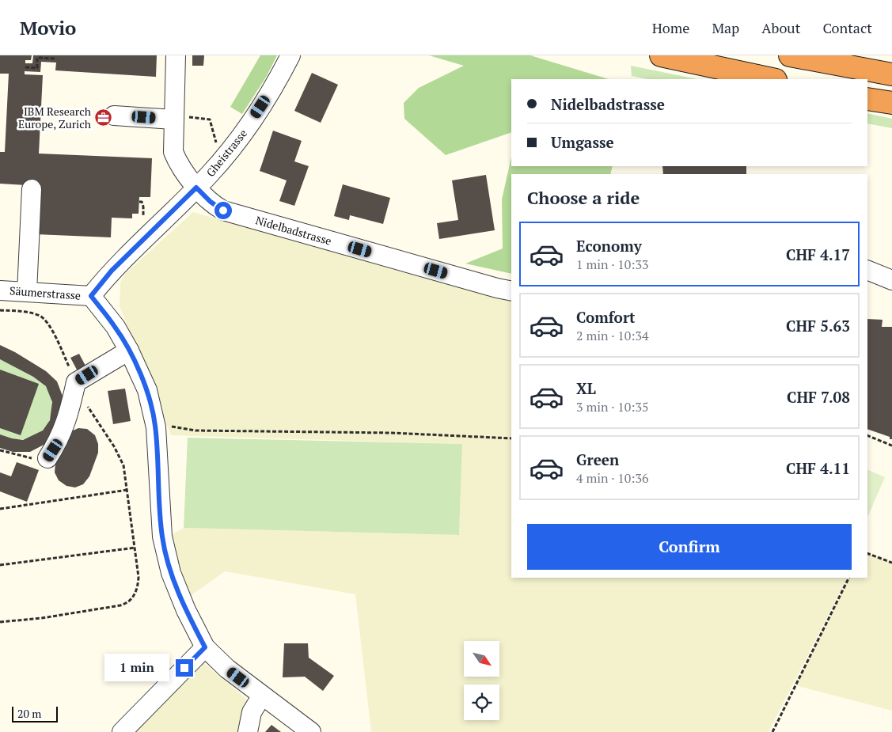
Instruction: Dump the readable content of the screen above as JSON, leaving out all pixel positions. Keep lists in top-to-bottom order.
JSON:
{
  "streets": {
    "street": ["Gheistrasse", "Nidelbadstrasse", "Säumerstrasse"]
  },
  "crossings": [
    ["Gheistrasse", "Nidelbadstrasse"],
    ["Gheistrasse", "Säumerstrasse"]
  ],
  "places": {
    "office": ["IBM Research Europe, Zurich"]
  },
  "scale_bar": "20 m",
  "north": "bottom right",
  "page": {
    "header": "Movio",
    "nav": [
      "Home",
      "Map",
      "About",
      "Contact"
    ],
    "banner": ["Nidelbadstrasse", "Umgasse"],
    "heading": "Choose a ride",
    "list": [
      {
        "name": "Economy",
        "note": "1 min · 10:33",
        "value": "CHF 4.17"
      },
      {
        "name": "Comfort",
        "note": "2 min · 10:34",
        "value": "CHF 5.63"
      },
      {
        "name": "XL",
        "note": "3 min · 10:35",
        "value": "CHF 7.08"
      },
      {
        "name": "Green",
        "note": "4 min · 10:36",
        "value": "CHF 4.11"
      }
    ],
    "buttons": "Confirm",
    "bubble": "1 min",
    "scale": "20 m"
  }
}
